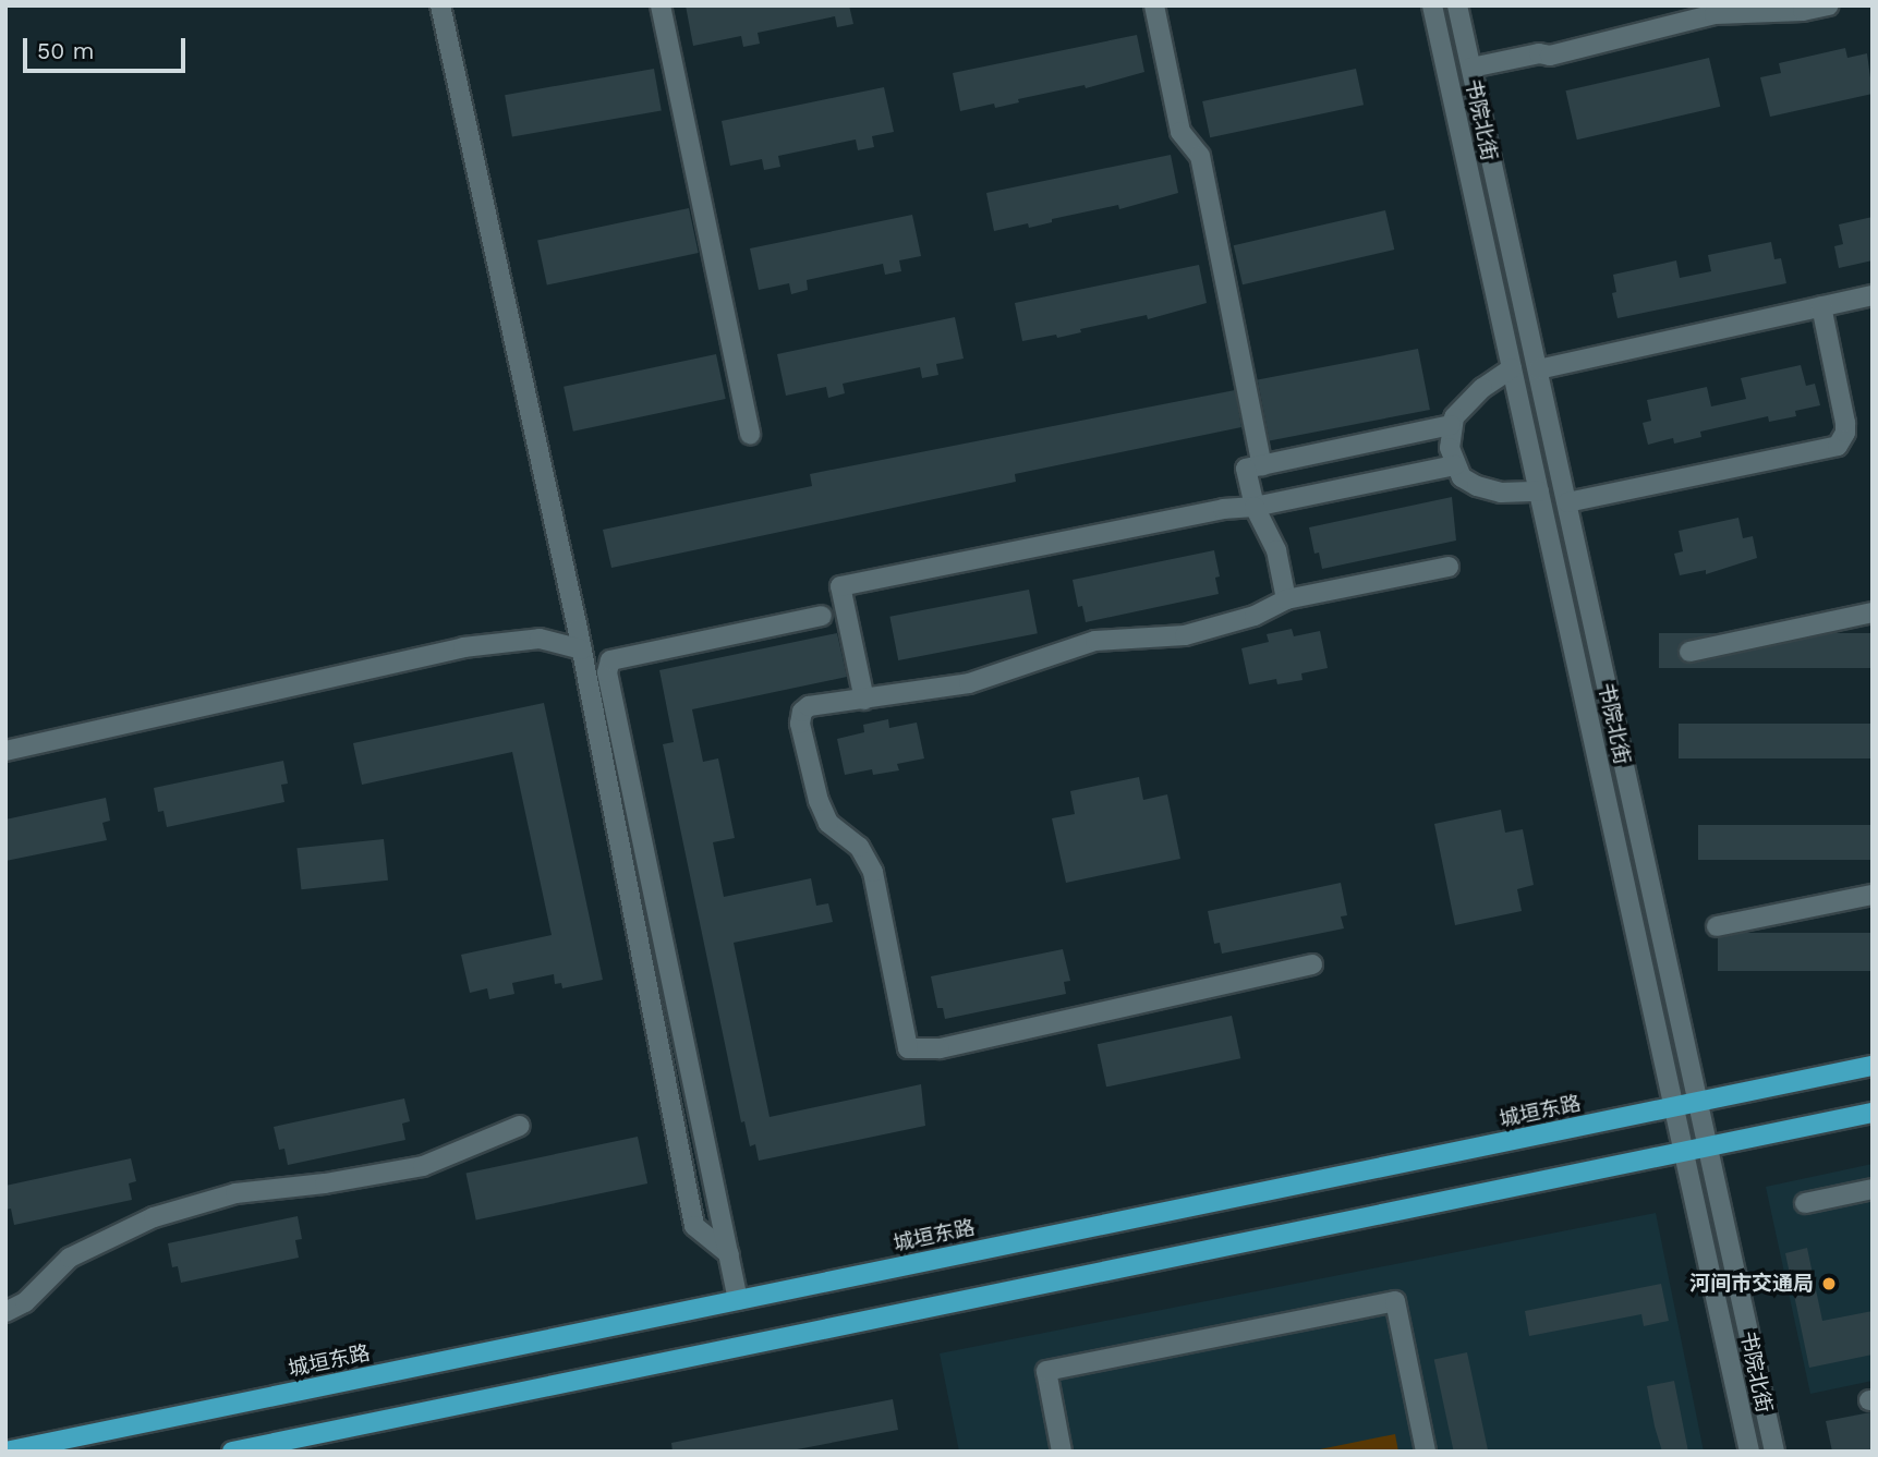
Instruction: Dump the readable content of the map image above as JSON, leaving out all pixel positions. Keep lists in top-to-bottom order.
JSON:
{
  "streets": {
    "main road": ["城垣东路"],
    "street": ["书院北街"]
  },
  "crossings": [
    ["书院北街", "城垣东路"]
  ],
  "places": ["河间市交通局"],
  "scale_bar": "50 m"
}
